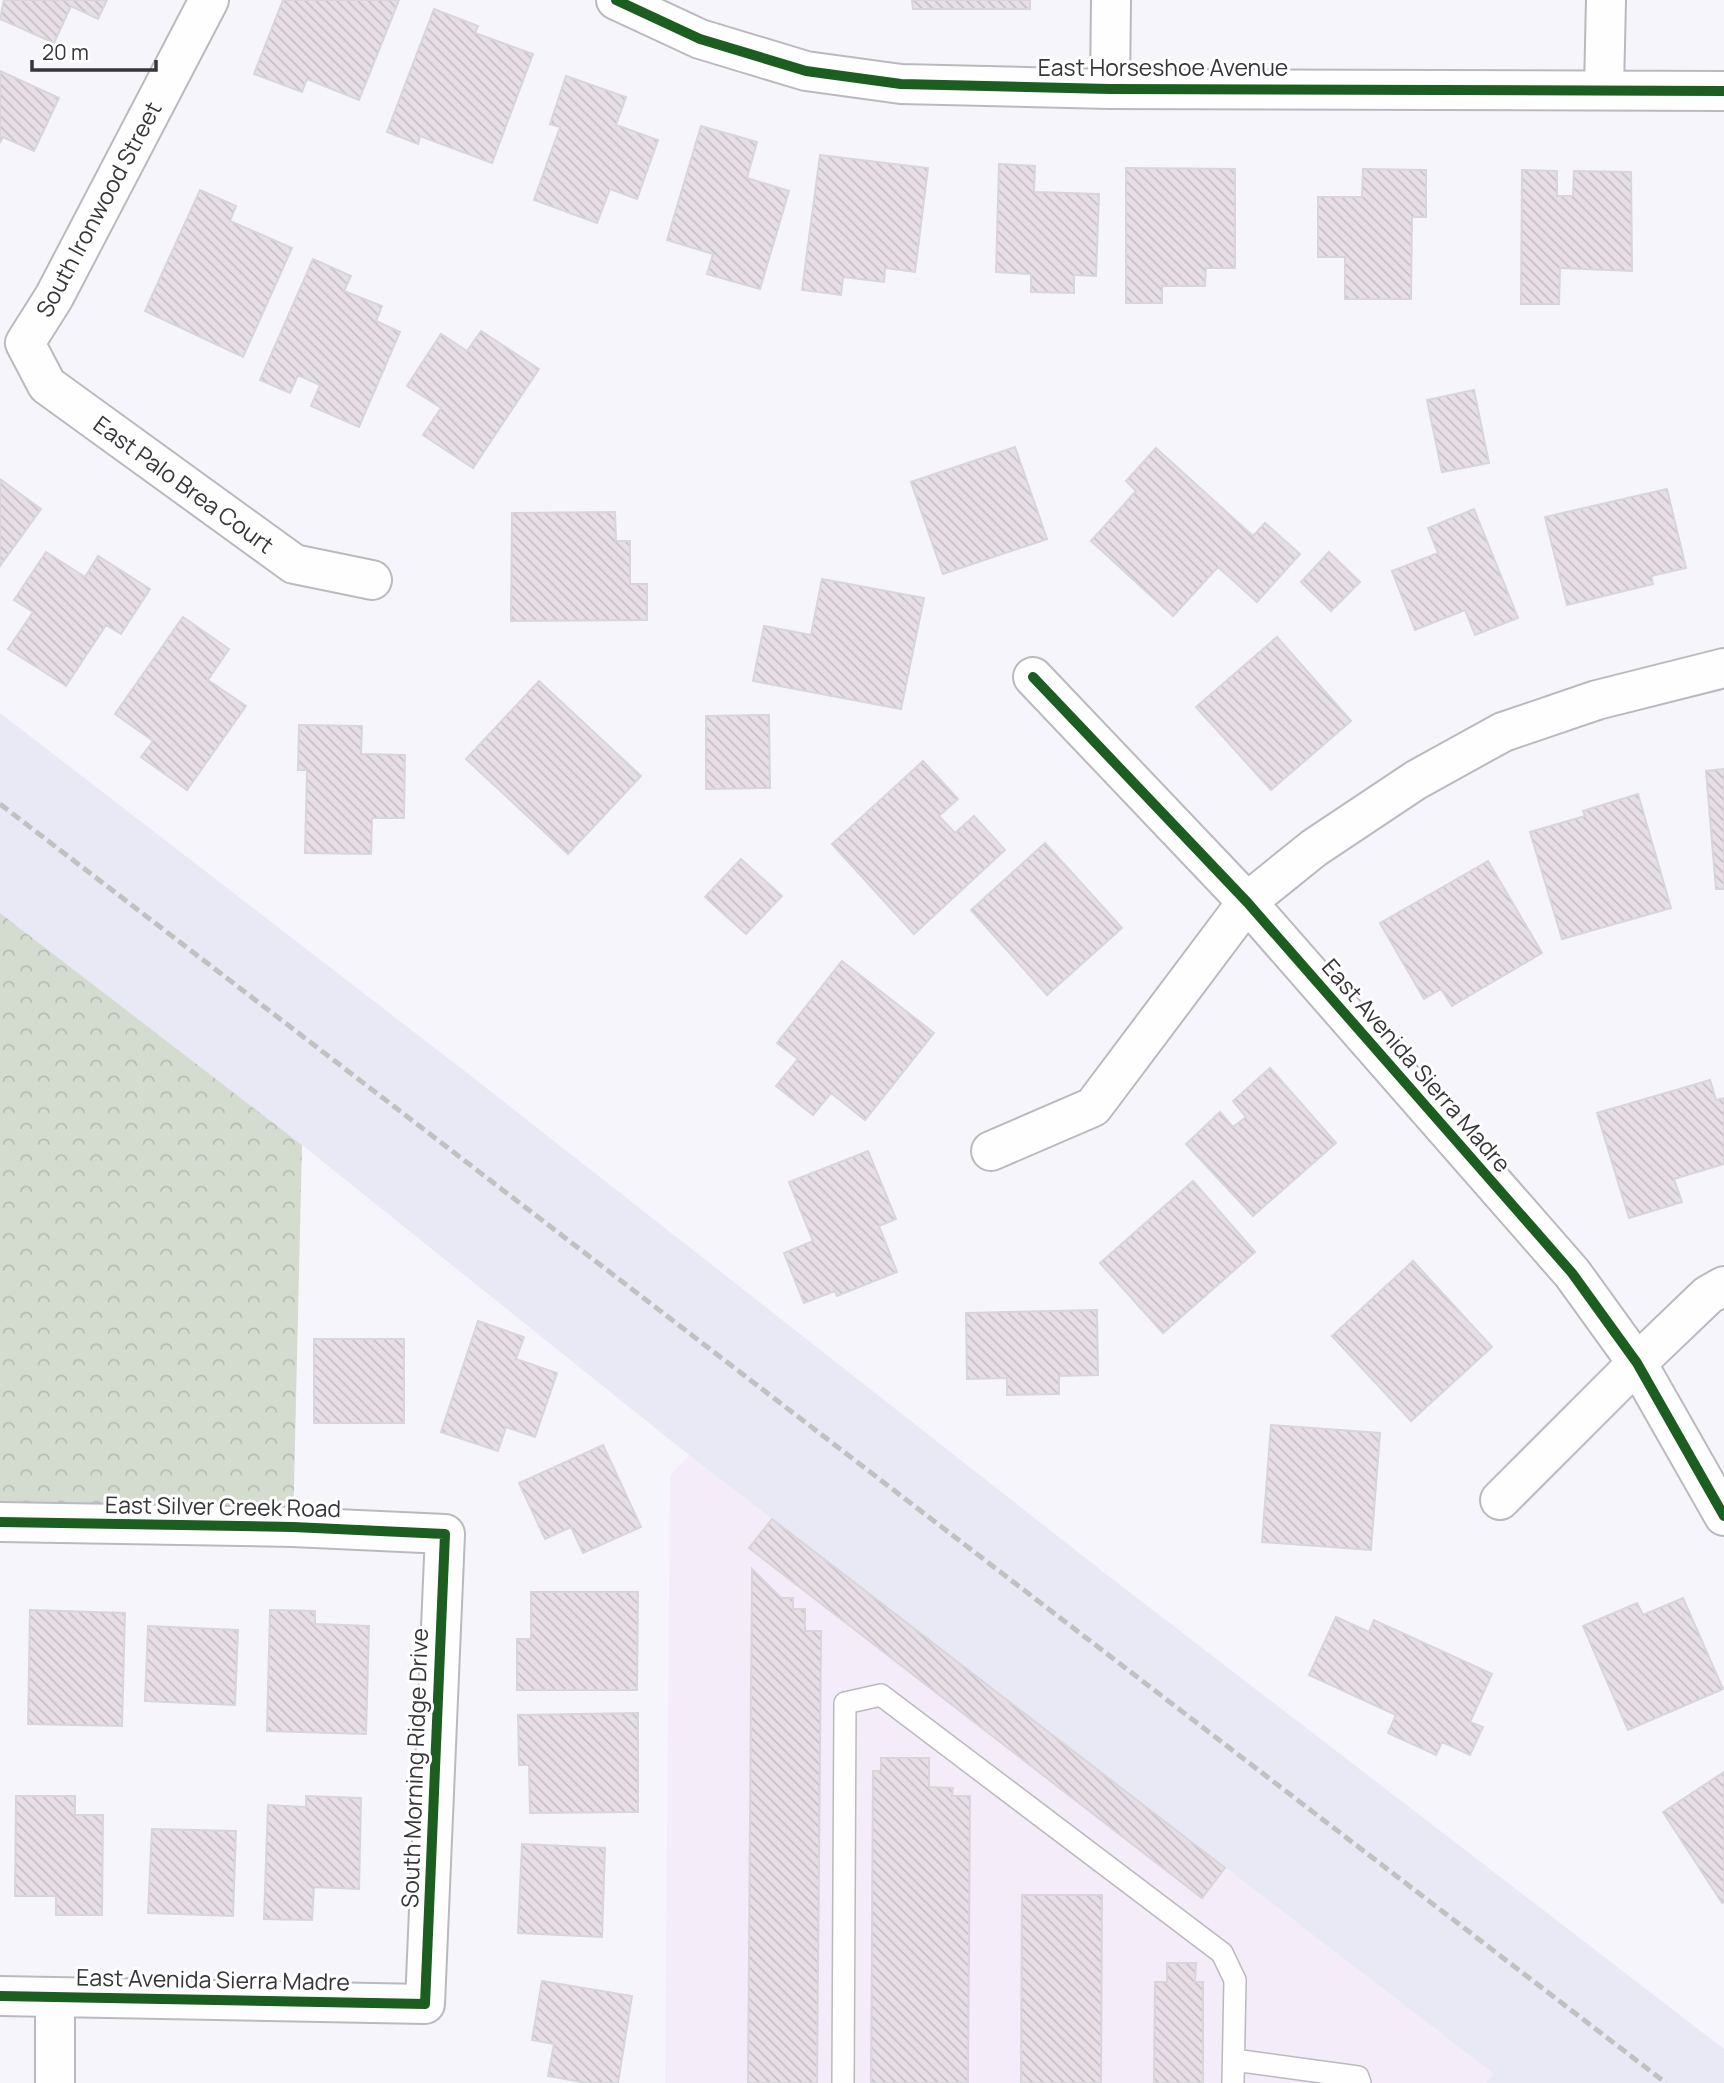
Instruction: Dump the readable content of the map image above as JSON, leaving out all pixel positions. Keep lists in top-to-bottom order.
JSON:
{
  "streets": {
    "street": [
      "East Horseshoe Avenue",
      "South Ironwood Street",
      "East Palo Brea Court",
      "East Avenida Sierra Madre",
      "East Silver Creek Road",
      "South Morning Ridge Drive"
    ]
  },
  "crossings": [
    ["South Ironwood Street", "East Palo Brea Court"],
    ["East Avenida Sierra Madre", "South Morning Ridge Drive"],
    ["East Silver Creek Road", "South Morning Ridge Drive"]
  ],
  "scale_bar": "20 m"
}
